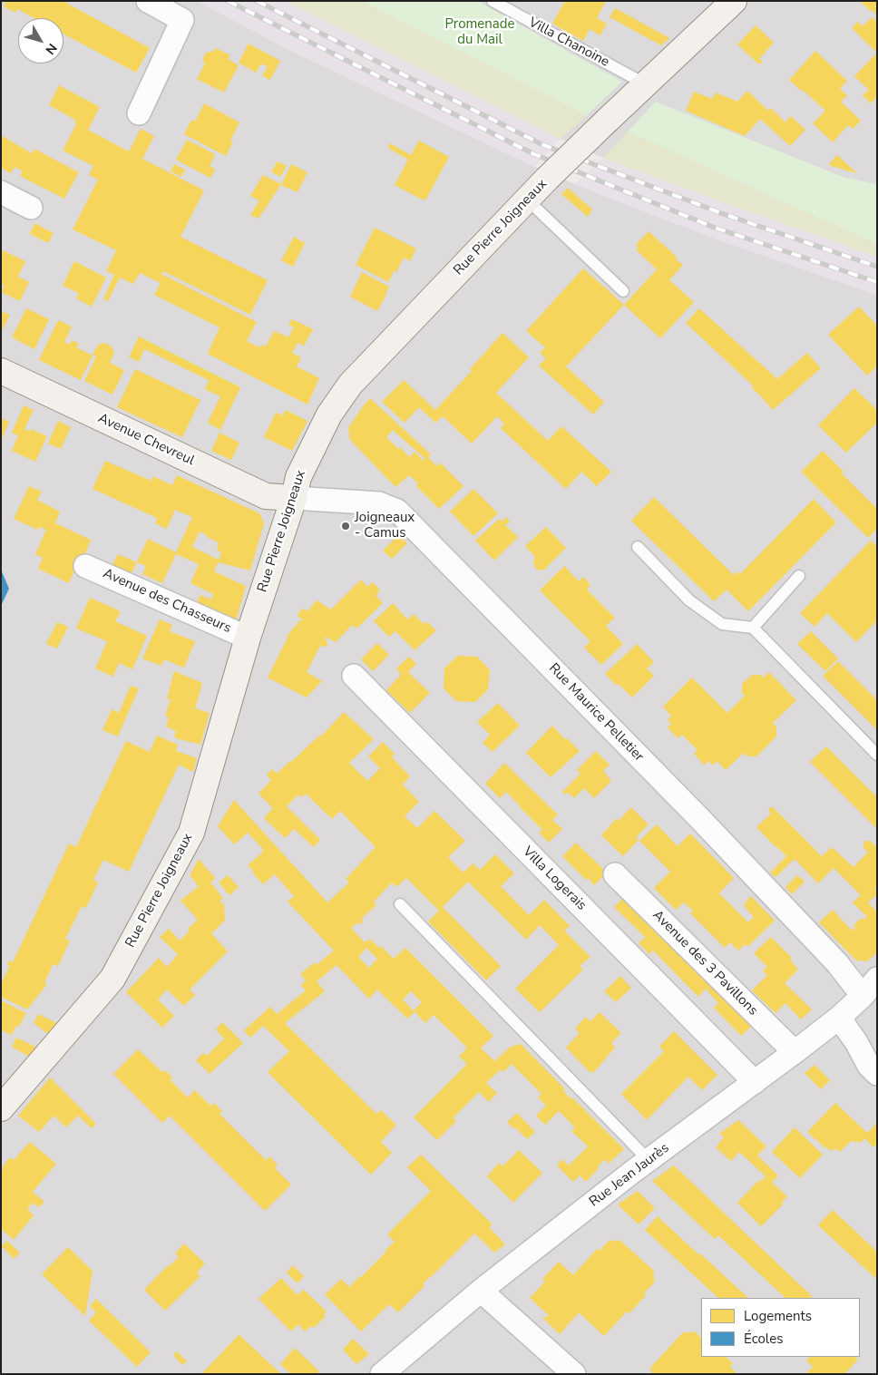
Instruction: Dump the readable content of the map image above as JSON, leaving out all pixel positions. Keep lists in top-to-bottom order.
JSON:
{
  "streets": {
    "street": [
      "Rue Pierre Joigneaux",
      "Avenue Chevreul",
      "Avenue des Chasseurs",
      "Rue Maurice Pelletier",
      "Villa Logerais",
      "Avenue des 3 Pavillons",
      "Rue Jean Jaurès"
    ],
    "lane": ["Villa Chanoine"]
  },
  "crossings": [
    ["Villa Chanoine", "Rue Pierre Joigneaux"],
    ["Rue Pierre Joigneaux", "Avenue Chevreul"],
    ["Rue Pierre Joigneaux", "Avenue des Chasseurs"],
    ["Rue Pierre Joigneaux", "Rue Maurice Pelletier"],
    ["Avenue Chevreul", "Rue Maurice Pelletier"],
    ["Rue Maurice Pelletier", "Rue Jean Jaurès"],
    ["Villa Logerais", "Rue Jean Jaurès"],
    ["Avenue des 3 Pavillons", "Rue Jean Jaurès"]
  ],
  "parks": ["Promenade du Mail"],
  "places": ["Joigneaux - Camus"],
  "legend": ["Logements", "Écoles"],
  "north": "bottom right"
}
